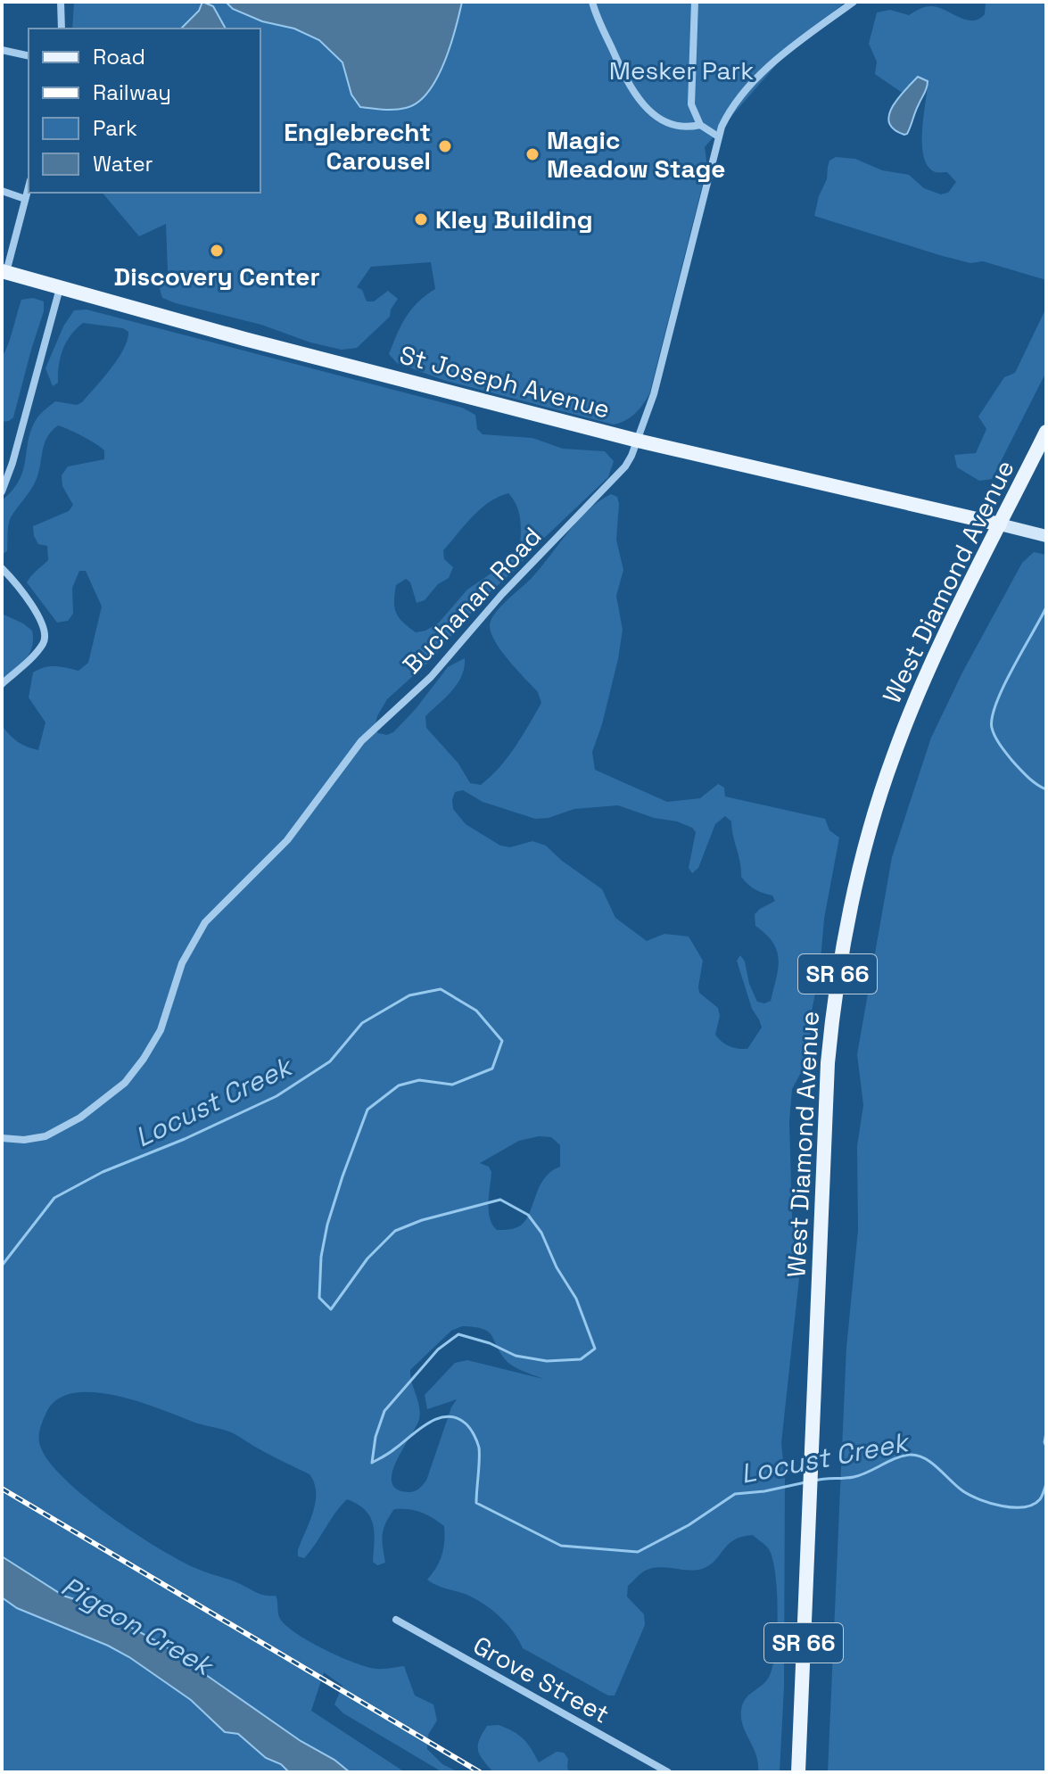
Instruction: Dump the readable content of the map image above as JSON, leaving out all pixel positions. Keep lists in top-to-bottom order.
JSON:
{
  "streets": {
    "main road": ["St Joseph Avenue", "West Diamond Avenue", "SR 66"],
    "street": ["Buchanan Road", "Grove Street"]
  },
  "crossings": [
    ["St Joseph Avenue", "West Diamond Avenue"],
    ["St Joseph Avenue", "Buchanan Road"]
  ],
  "water": ["Locust Creek", "Pigeon Creek"],
  "parks": ["Mesker Park"],
  "places": [
    "Englebrecht Carousel",
    "Magic Meadow Stage",
    "Kley Building",
    "Discovery Center"
  ],
  "legend": [
    "Road",
    "Railway",
    "Park",
    "Water"
  ]
}
